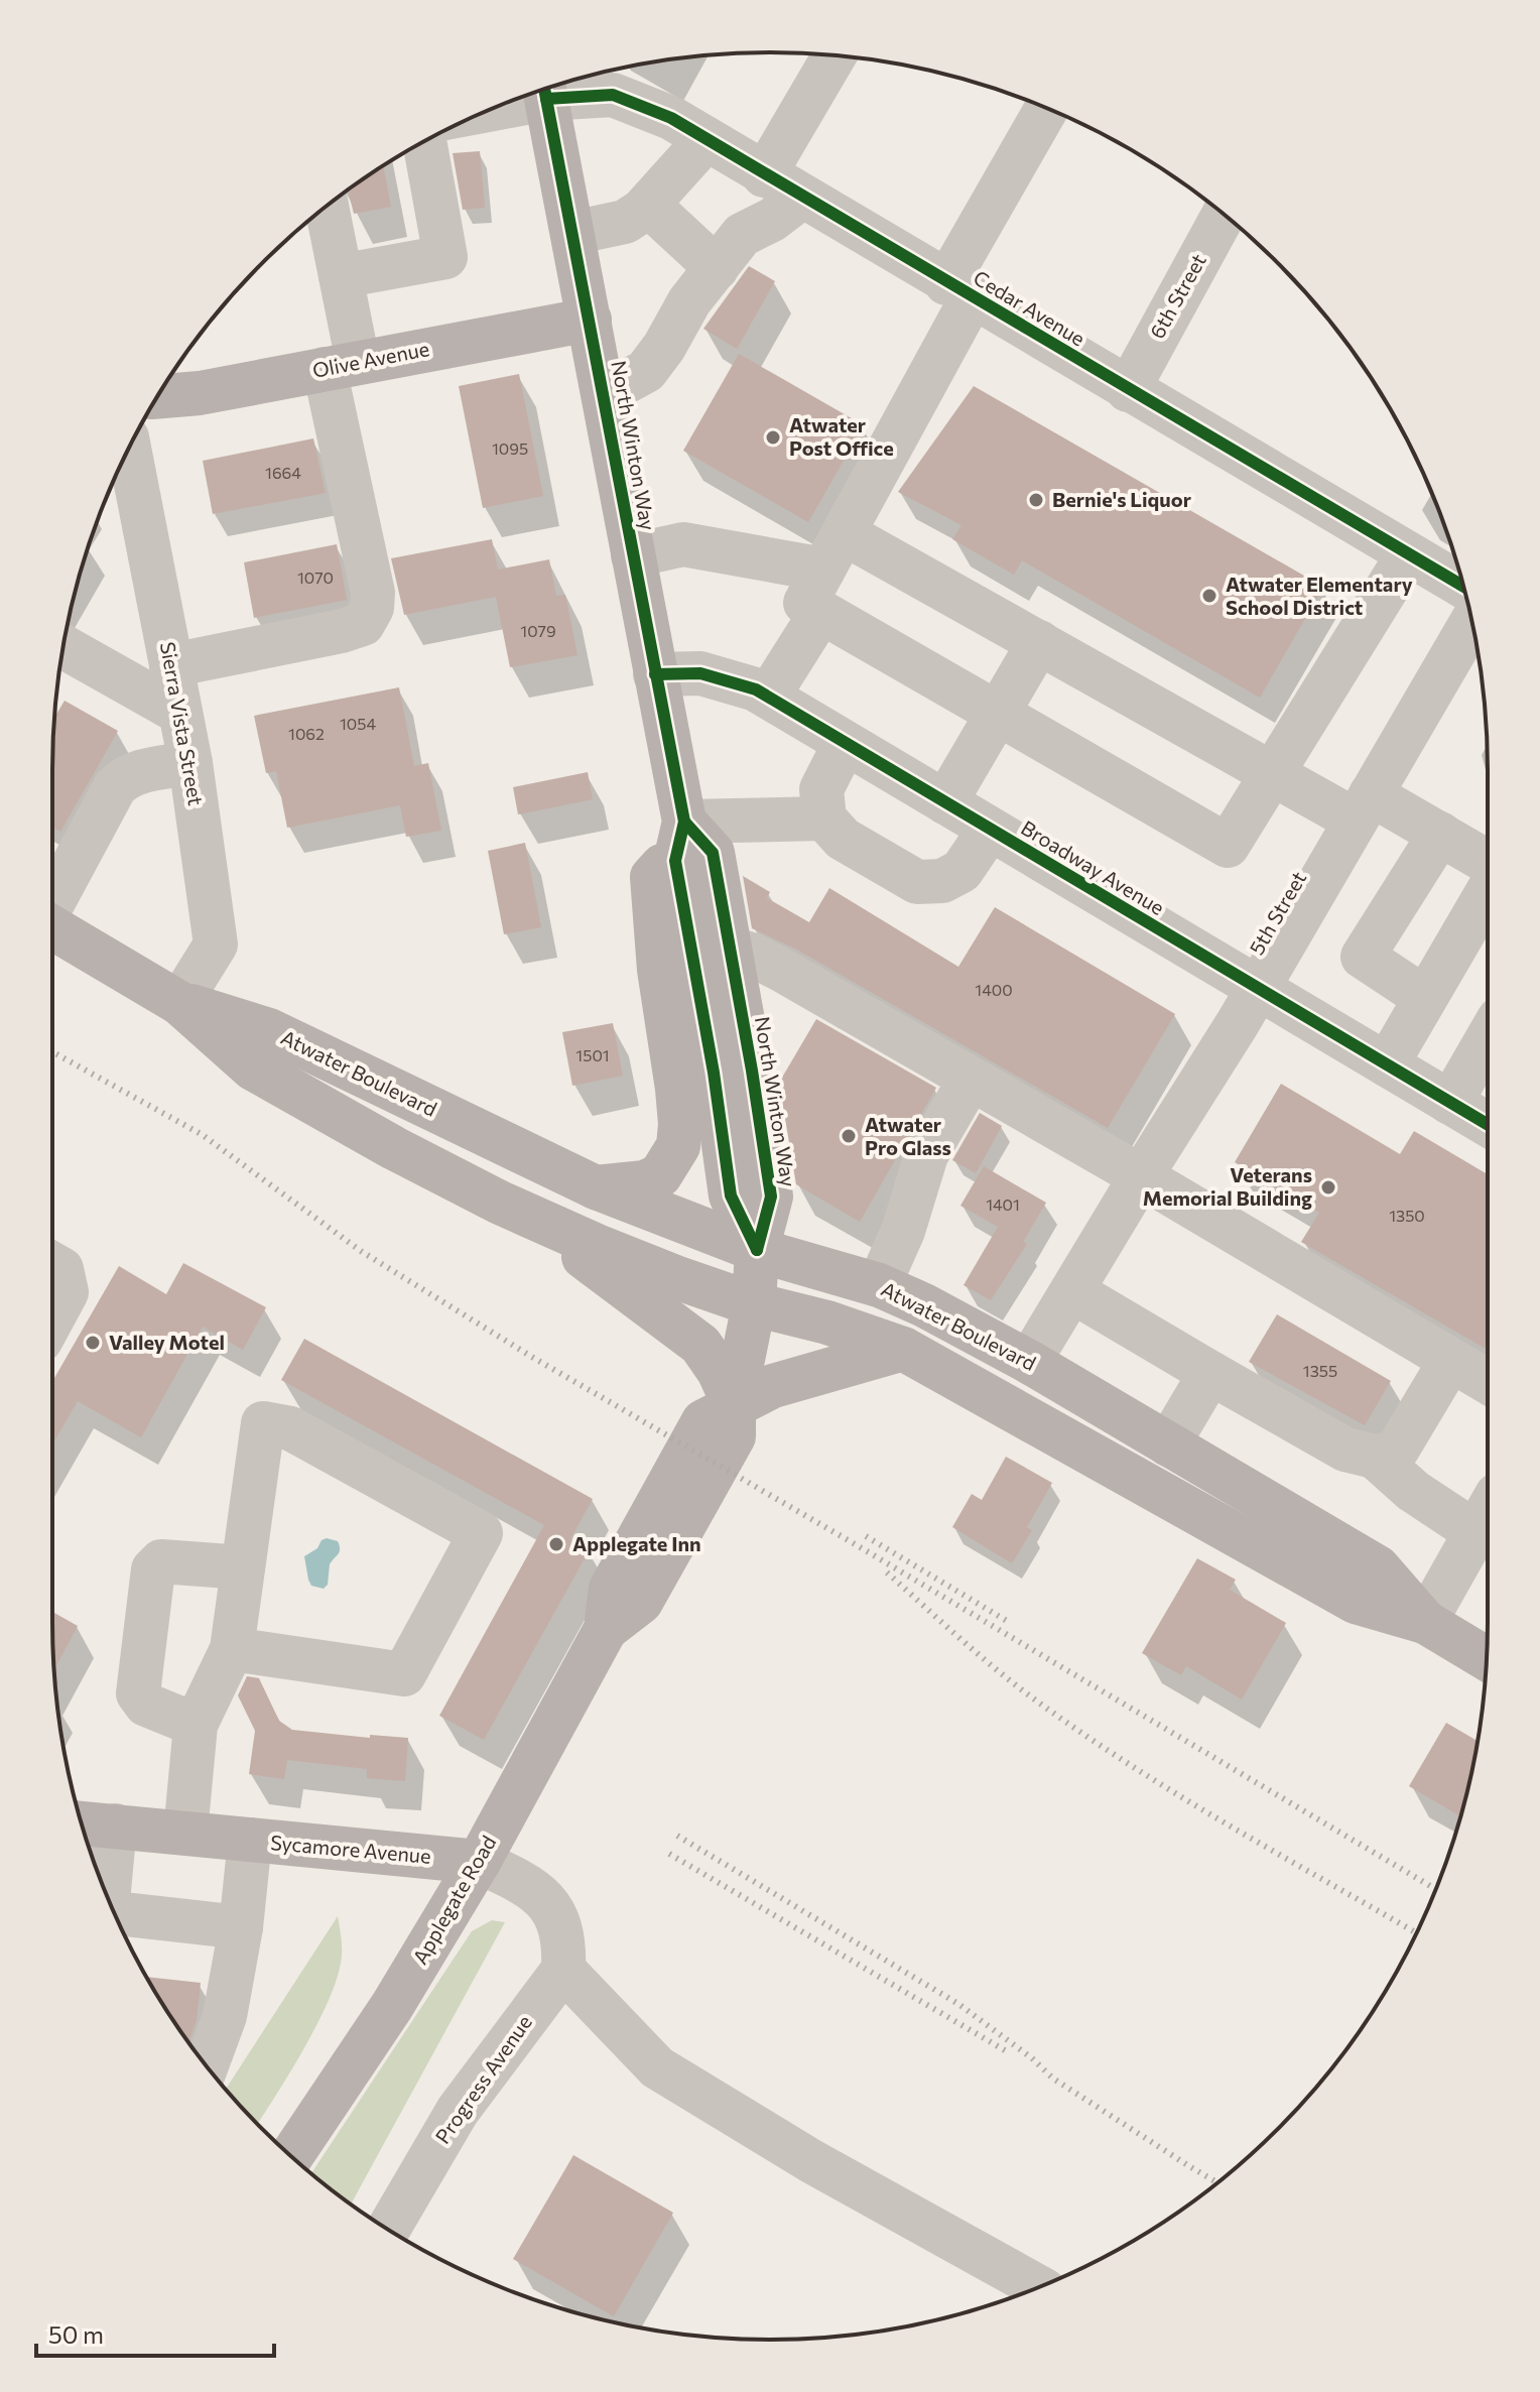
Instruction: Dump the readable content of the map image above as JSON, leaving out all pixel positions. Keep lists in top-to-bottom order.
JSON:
{
  "streets": {
    "main road": [
      "Olive Avenue",
      "North Winton Way",
      "Atwater Boulevard",
      "Sycamore Avenue",
      "Applegate Road"
    ],
    "street": [
      "6th Street",
      "Cedar Avenue",
      "Sierra Vista Street",
      "Broadway Avenue",
      "5th Street",
      "Progress Avenue"
    ]
  },
  "crossings": [
    ["6th Street", "Cedar Avenue"],
    ["Olive Avenue", "North Winton Way"],
    ["North Winton Way", "Broadway Avenue"],
    ["North Winton Way", "Atwater Boulevard"],
    ["North Winton Way", "Applegate Road"],
    ["Sierra Vista Street", "Atwater Boulevard"],
    ["Broadway Avenue", "5th Street"],
    ["5th Street", "Atwater Boulevard"],
    ["Atwater Boulevard", "Applegate Road"],
    ["Sycamore Avenue", "Applegate Road"],
    ["Sycamore Avenue", "Progress Avenue"]
  ],
  "places": [
    "Atwater Post Office",
    "Bernie's Liquor",
    "Atwater Elementary School District",
    "Atwater Pro Glass",
    "Veterans Memorial Building",
    "Valley Motel",
    "Applegate Inn"
  ],
  "house_numbers": [
    "1095",
    "1664",
    "1070",
    "1079",
    "1054",
    "1062",
    "1400",
    "1501",
    "1401",
    "1350",
    "1355"
  ],
  "scale_bar": "50 m"
}
